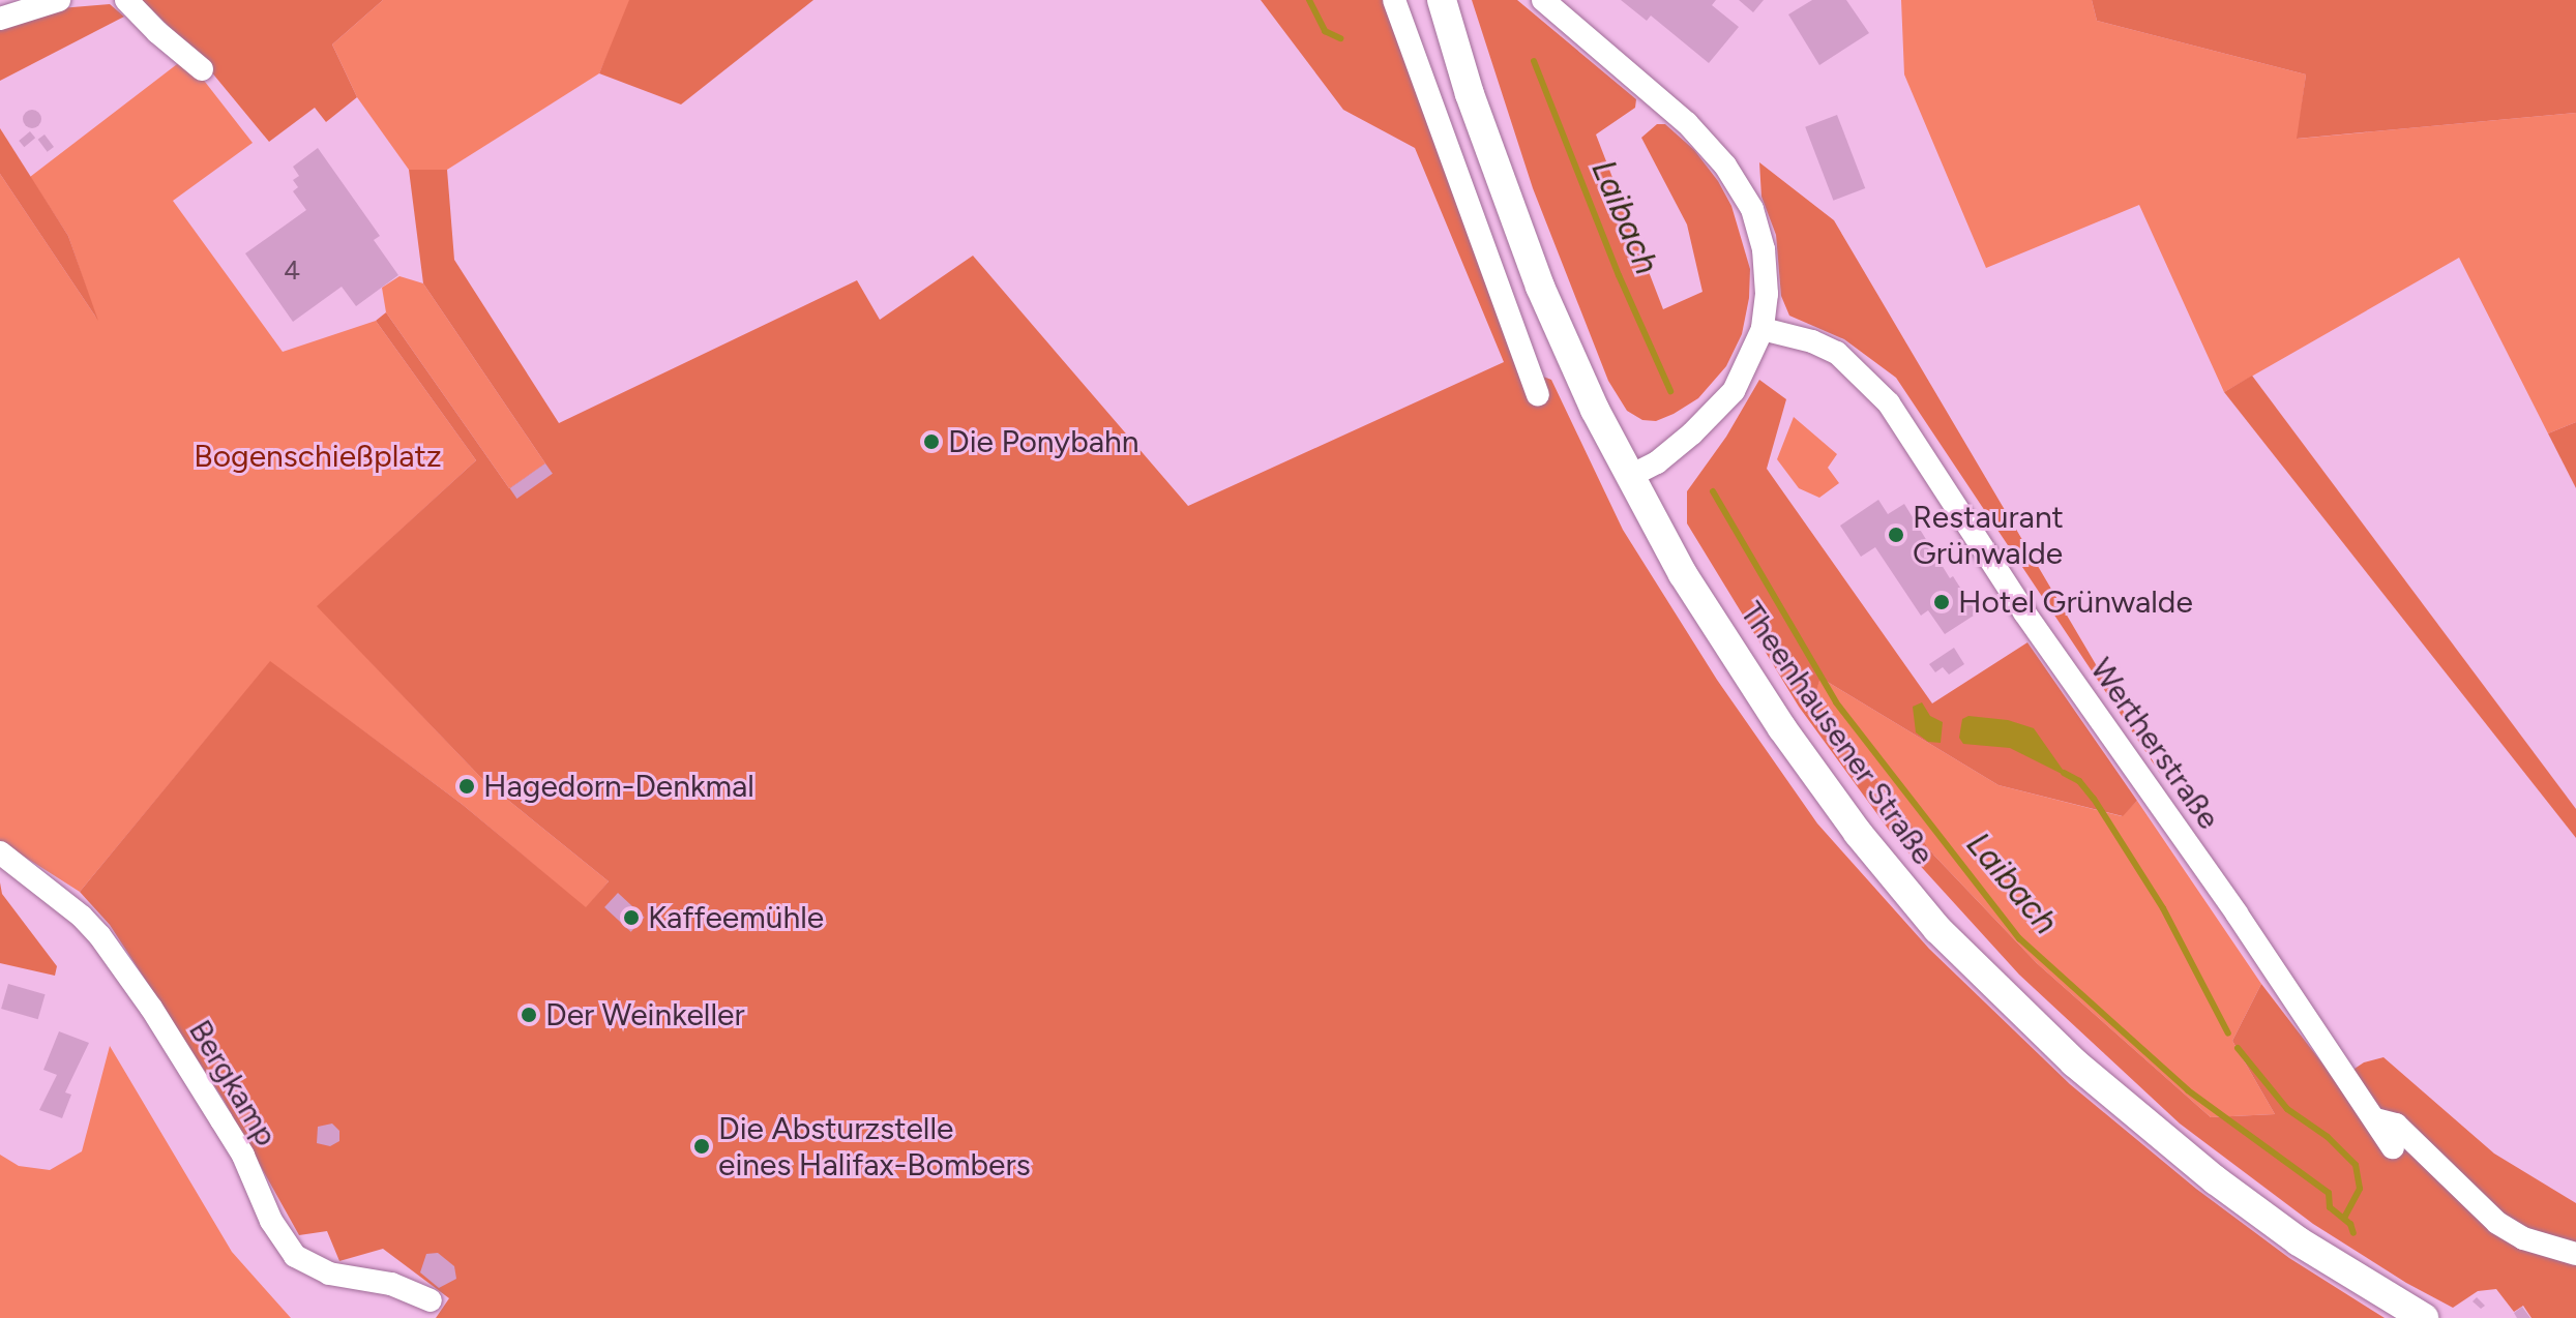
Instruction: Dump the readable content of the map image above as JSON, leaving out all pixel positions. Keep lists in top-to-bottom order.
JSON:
{
  "streets": {
    "main road": ["Theenhausener Straße"],
    "street": ["Wertherstraße", "Bergkamp"]
  },
  "water": ["Laibach"],
  "parks": ["Bogenschießplatz"],
  "places": [
    "Die Ponybahn",
    "Restaurant Grünwalde",
    "Hotel Grünwalde",
    "Hagedorn-Denkmal",
    "Kaffeemühle",
    "Der Weinkeller",
    "Die Absturzstelle eines Halifax-Bombers"
  ],
  "house_numbers": ["4"]
}
